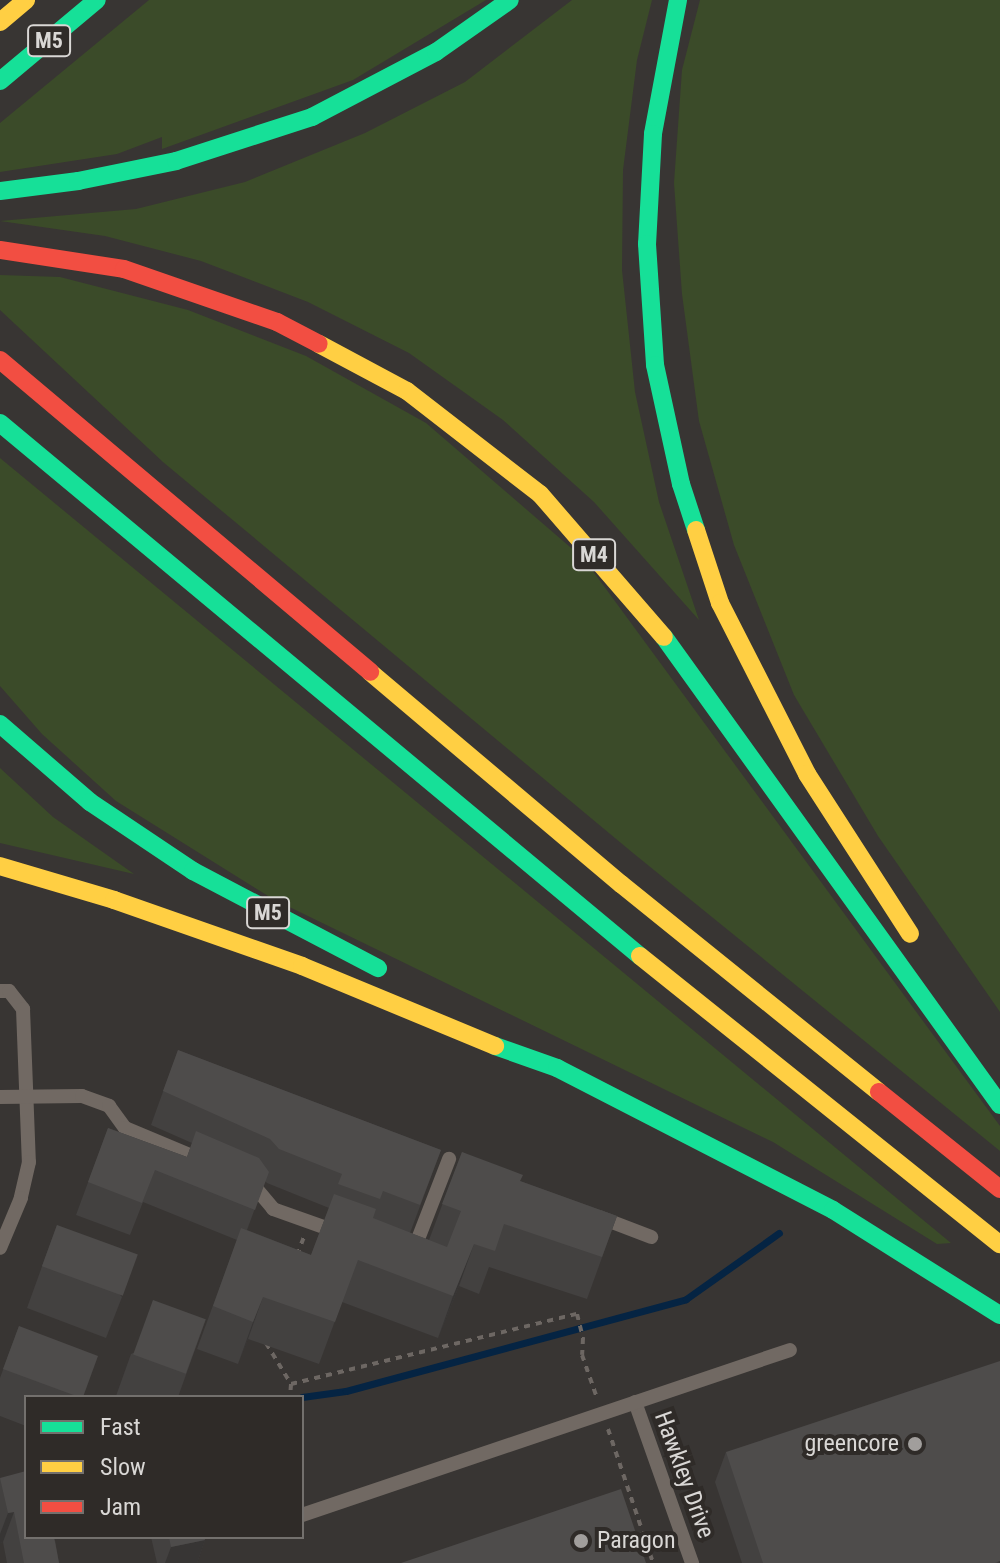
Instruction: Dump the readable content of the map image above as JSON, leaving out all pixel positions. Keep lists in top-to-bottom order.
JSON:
{
  "streets": {
    "highway": ["M5", "M4"],
    "lane": ["Hawkley Drive"]
  },
  "places": ["greencore", "Paragon"],
  "legend": ["Fast", "Slow", "Jam"]
}
